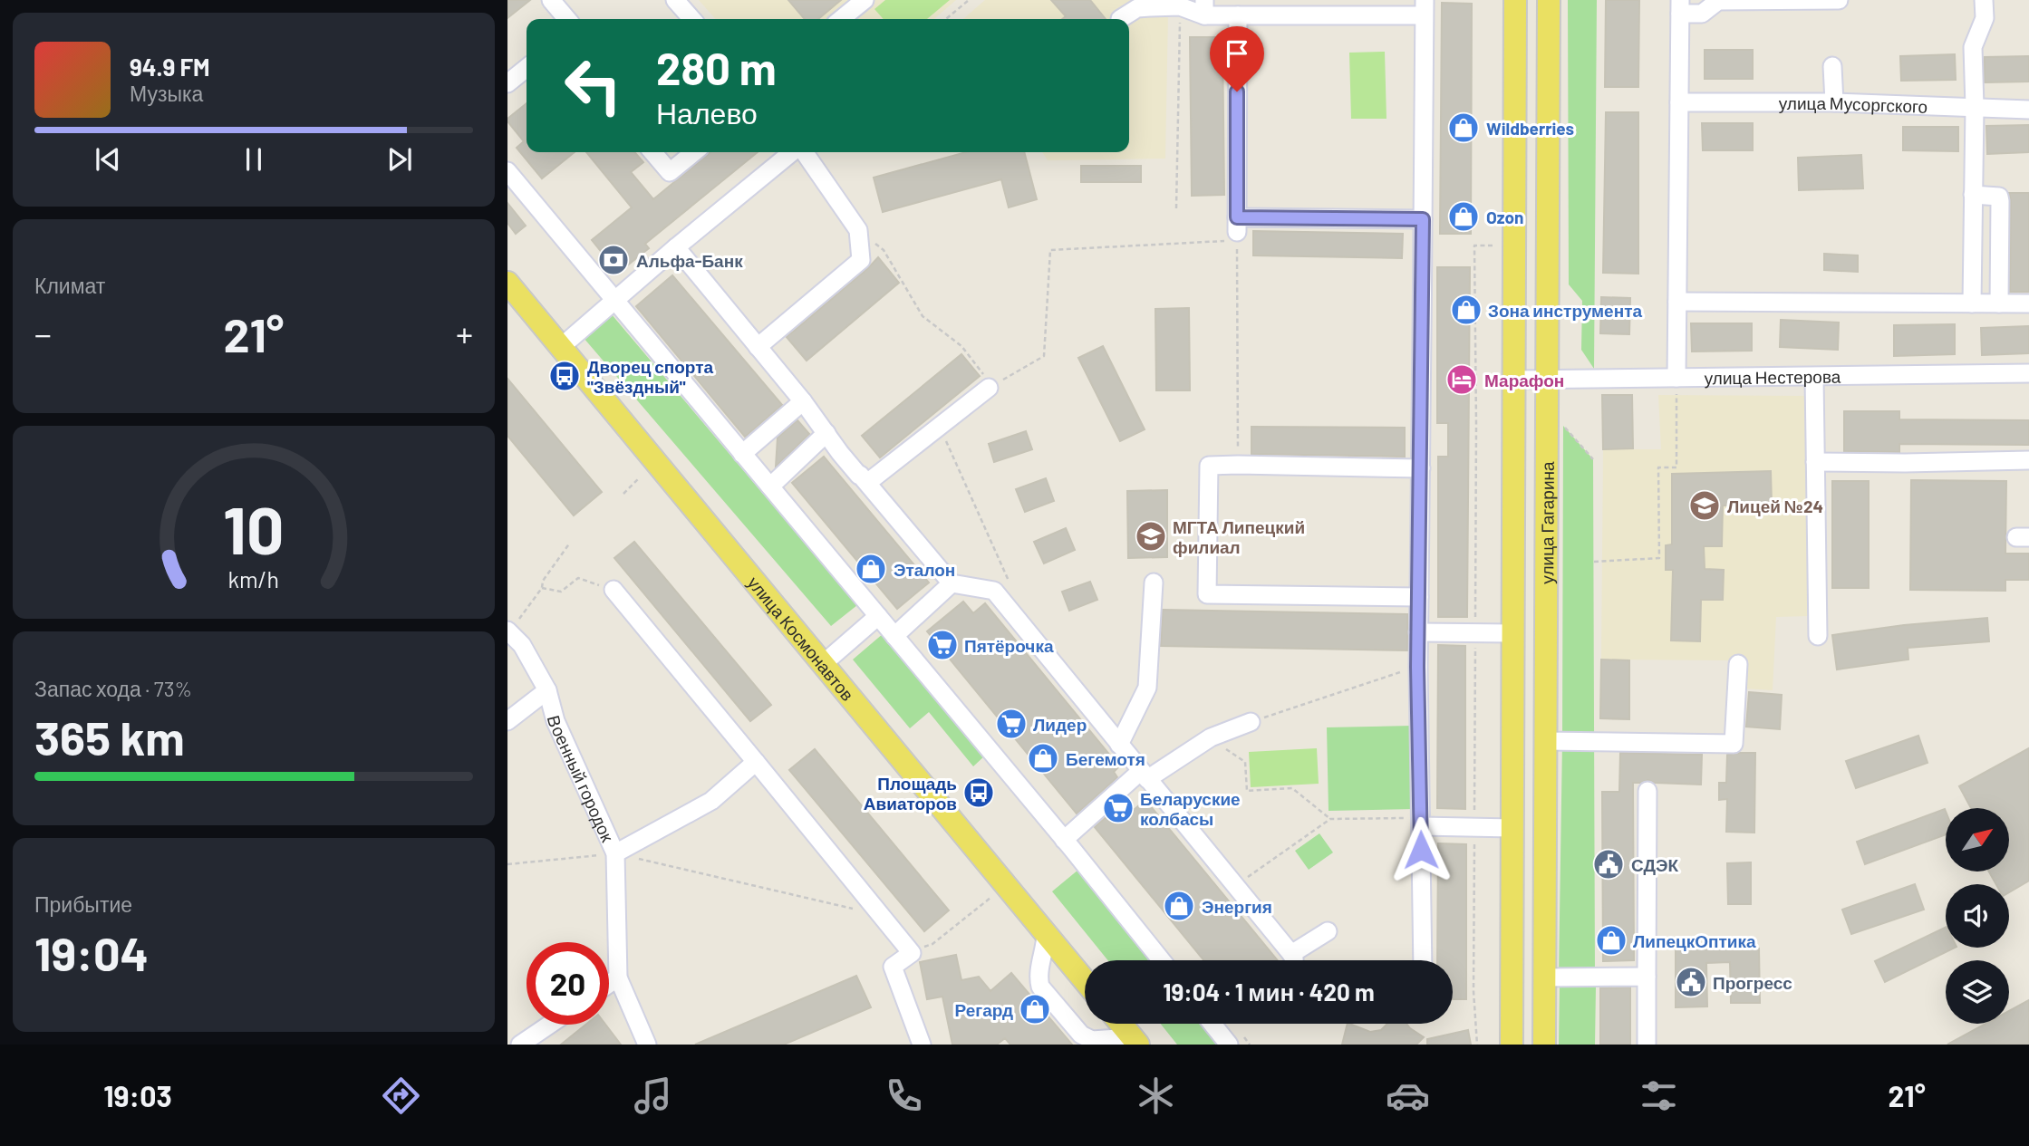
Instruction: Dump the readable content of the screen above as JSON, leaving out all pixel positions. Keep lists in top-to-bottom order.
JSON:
{
  "streets": {
    "main road": ["улица Гагарина", "улица Космонавтов"],
    "street": ["улица Мусоргского", "улица Нестерова", "Военный городок"]
  },
  "crossings": [
    ["улица Нестерова", "улица Гагарина"]
  ],
  "places": {
    "shop": [
      "Wildberries",
      "Ozon",
      "Зона инструмента",
      "Эталон",
      "Бегемотя",
      "Энергия",
      "ЛипецкОптика",
      "Регард"
    ],
    "bank": ["Альфа-Банк"],
    "bus stop": ["Дворец спорта \"Звёздный\"", "Площадь Авиаторов"],
    "hotel": ["Марафон"],
    "school or university": ["Лицей №24", "МГТА Липецкий филиал"],
    "supermarket": ["Пятёрочка", "Лидер", "Беларуские колбасы"],
    "public building": ["СДЭК", "Прогресс"]
  },
  "north": "top right",
  "page": {
    "turn": ["280 m", "Налево"],
    "song": ["94.9 FM", "Музыка"],
    "tile": [
      "Климат",
      ["Запас хода · 73%", "365 km"],
      ["Прибытие", "19:04"]
    ],
    "heat": ["−", "21°", "+"],
    "limit": "20",
    "trip": "19:04 · 1 мин · 420 m",
    "tabs": ["19:03", "21°"],
    "gauge": ["10", "km/h"]
  }
}
